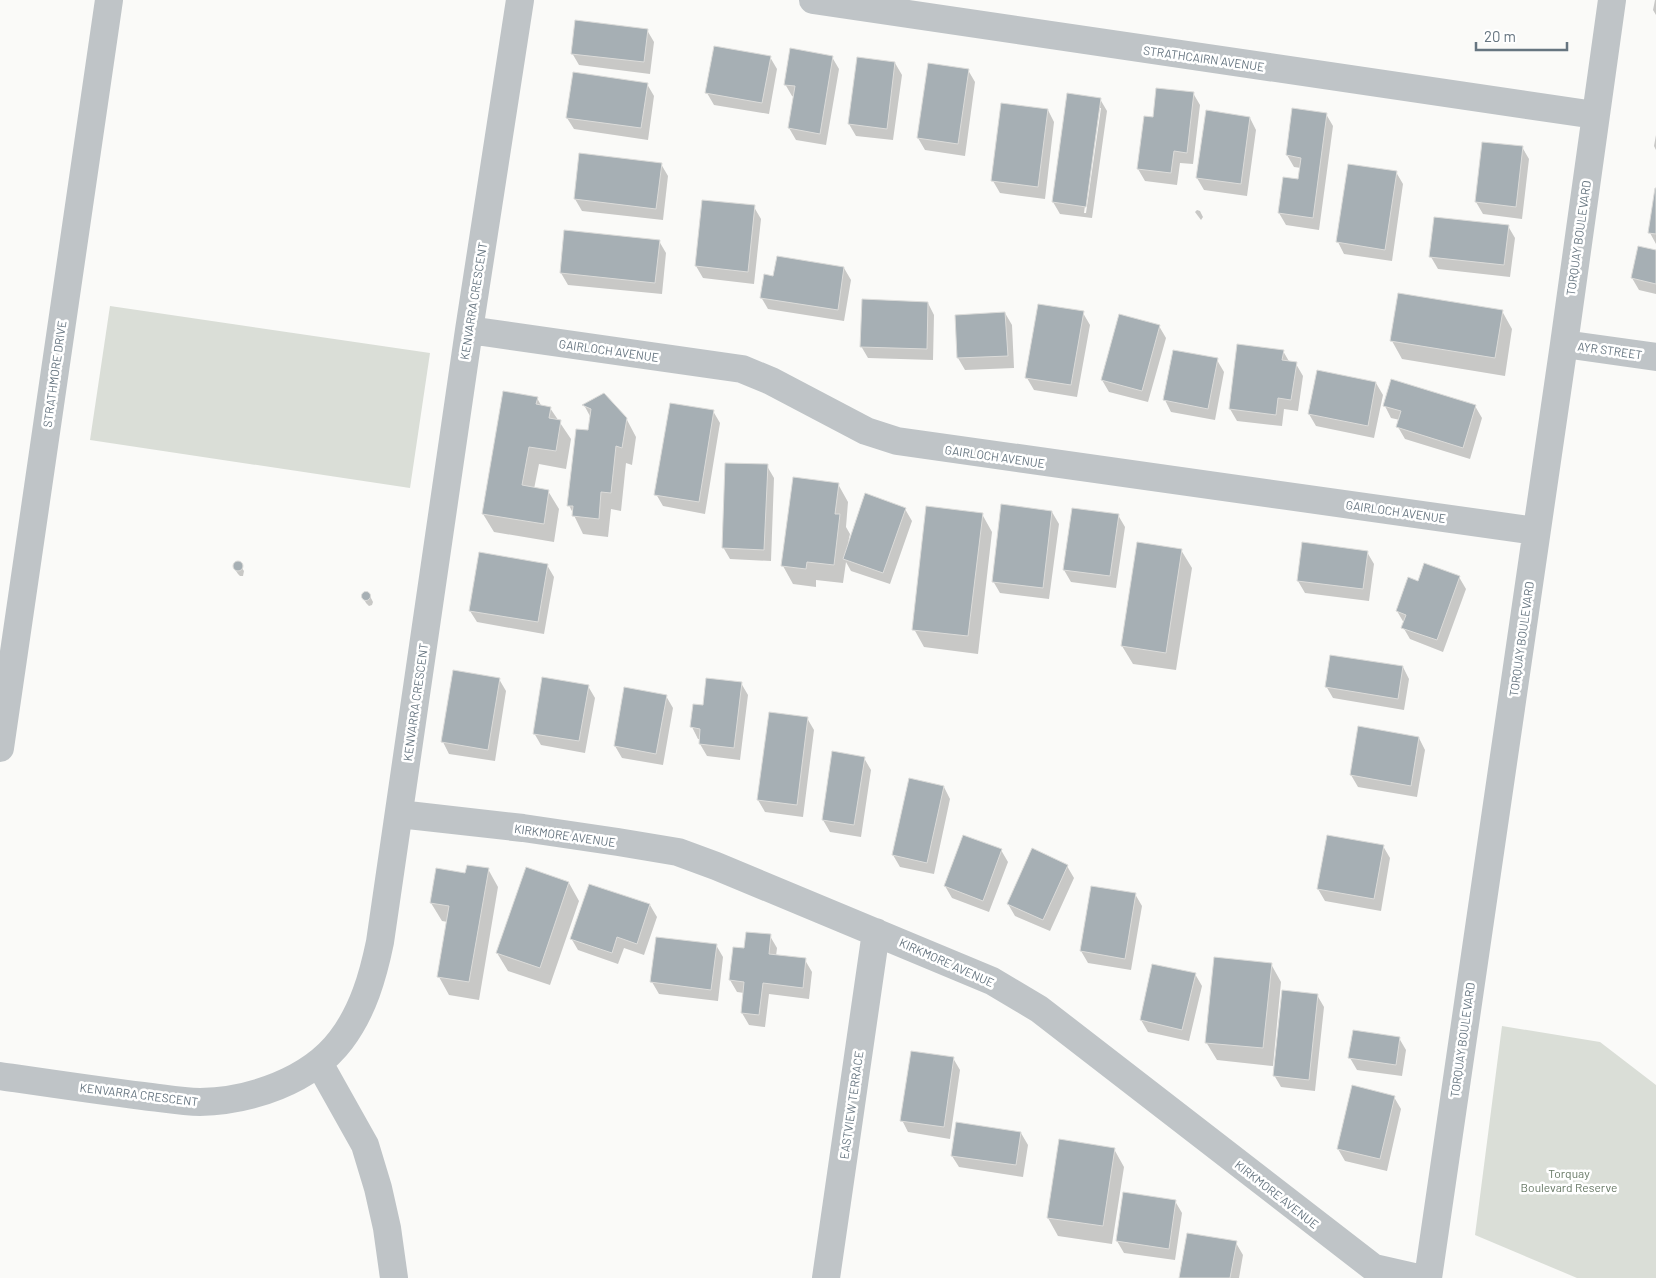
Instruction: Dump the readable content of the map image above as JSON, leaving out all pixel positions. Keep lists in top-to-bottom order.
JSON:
{
  "streets": {
    "street": [
      "STRATHCAIRN AVENUE",
      "TORQUAY BOULEVARD",
      "KENVARRA CRESCENT",
      "GAIRLOCH AVENUE",
      "AYR STREET",
      "STRATHMORE DRIVE",
      "KIRKMORE AVENUE",
      "EASTVIEW TERRACE"
    ]
  },
  "crossings": [
    ["STRATHCAIRN AVENUE", "TORQUAY BOULEVARD"],
    ["TORQUAY BOULEVARD", "GAIRLOCH AVENUE"],
    ["TORQUAY BOULEVARD", "AYR STREET"],
    ["KENVARRA CRESCENT", "GAIRLOCH AVENUE"],
    ["KENVARRA CRESCENT", "KIRKMORE AVENUE"],
    ["KIRKMORE AVENUE", "EASTVIEW TERRACE"]
  ],
  "parks": ["Torquay Boulevard Reserve"],
  "scale_bar": "20 m"
}
